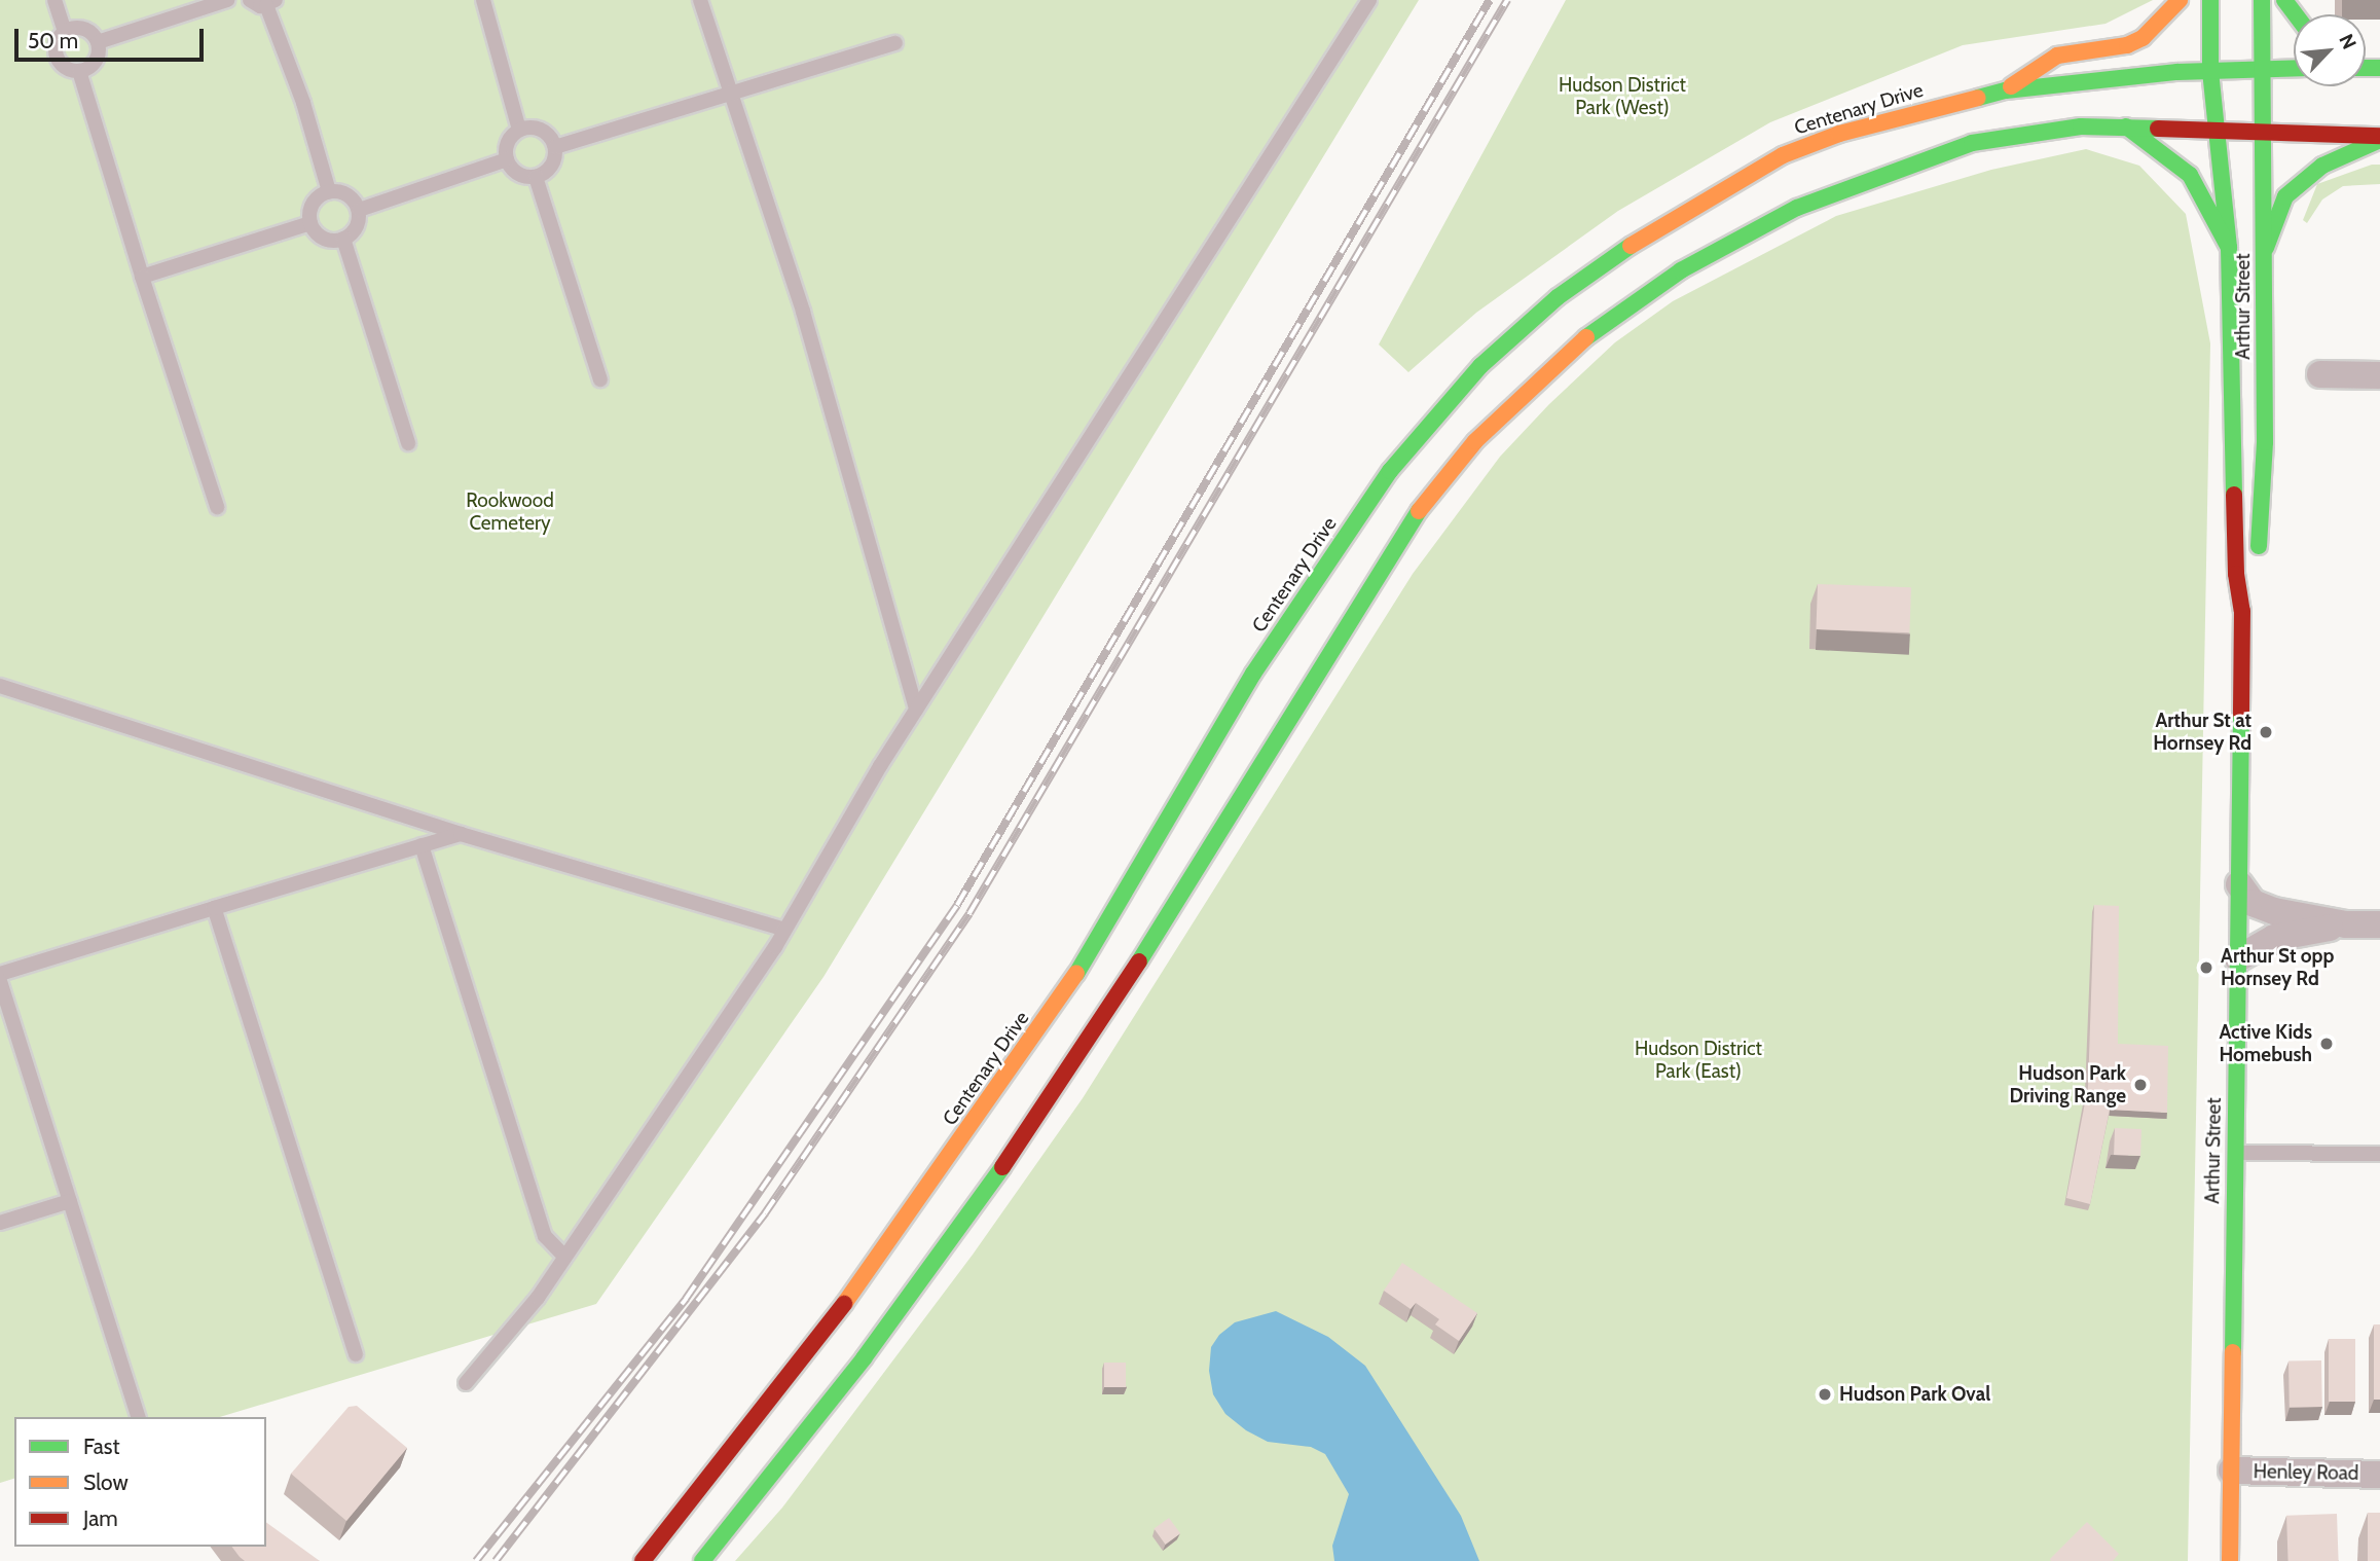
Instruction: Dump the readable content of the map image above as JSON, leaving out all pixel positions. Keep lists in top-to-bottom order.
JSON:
{
  "streets": {
    "main road": ["Centenary Drive", "Arthur Street"],
    "street": ["Henley Road"]
  },
  "crossings": [
    ["Centenary Drive", "Arthur Street"],
    ["Arthur Street", "Henley Road"]
  ],
  "parks": ["Hudson District Park (West)", "Rookwood Cemetery", "Hudson District Park (East)"],
  "places": [
    "Arthur St at Hornsey Rd",
    "Arthur St opp Hornsey Rd",
    "Active Kids Homebush",
    "Hudson Park Driving Range",
    "Hudson Park Oval"
  ],
  "legend": ["Fast", "Slow", "Jam"],
  "scale_bar": "50 m",
  "north": "top right"
}
